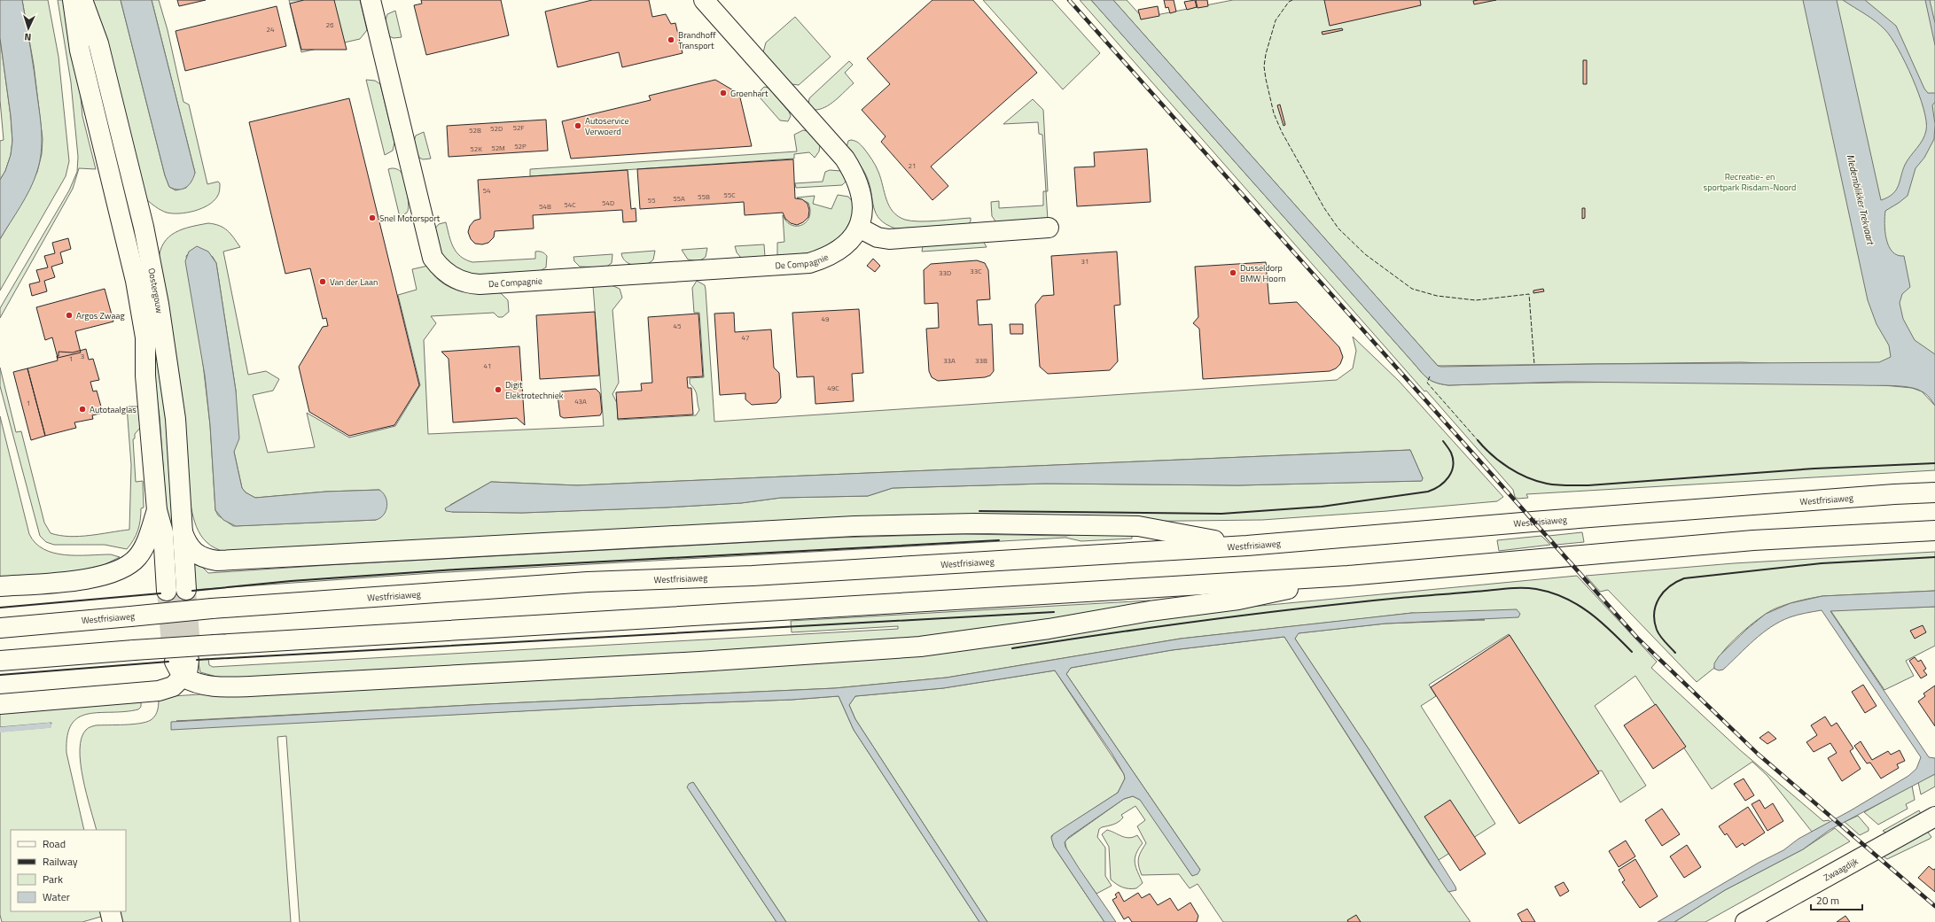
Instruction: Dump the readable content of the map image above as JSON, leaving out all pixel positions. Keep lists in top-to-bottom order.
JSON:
{
  "streets": {
    "main road": [
      "De Compagnie",
      "Oostergouw",
      "Westfrisiaweg",
      "Zwaagdijk"
    ]
  },
  "water": ["Medemblikker Trekvaart"],
  "parks": ["Recreatie- en sportpark Risdam-Noord"],
  "places": [
    "Brandhoff Transport",
    "Groenhart",
    "Autoservice Verwoerd",
    "Snel Motorsport",
    "Dusseldorp BMW Hoorn",
    "Van der Laan",
    "Argos Zwaag",
    "Digit Elektrotechniek",
    "Autotaalglas"
  ],
  "house_numbers": [
    "26",
    "24",
    "52F",
    "52D",
    "52B",
    "52P",
    "52M",
    "52K",
    "21",
    "54",
    "55C",
    "55B",
    "55A",
    "55",
    "54D",
    "54C",
    "54B",
    "31",
    "33C",
    "33D",
    "49",
    "45",
    "47",
    "3",
    "1",
    "33A",
    "33B",
    "41",
    "49C",
    "43A",
    "1"
  ],
  "legend": [
    "Road",
    "Railway",
    "Park",
    "Water"
  ],
  "scale_bar": "20 m",
  "north": "bottom"
}
